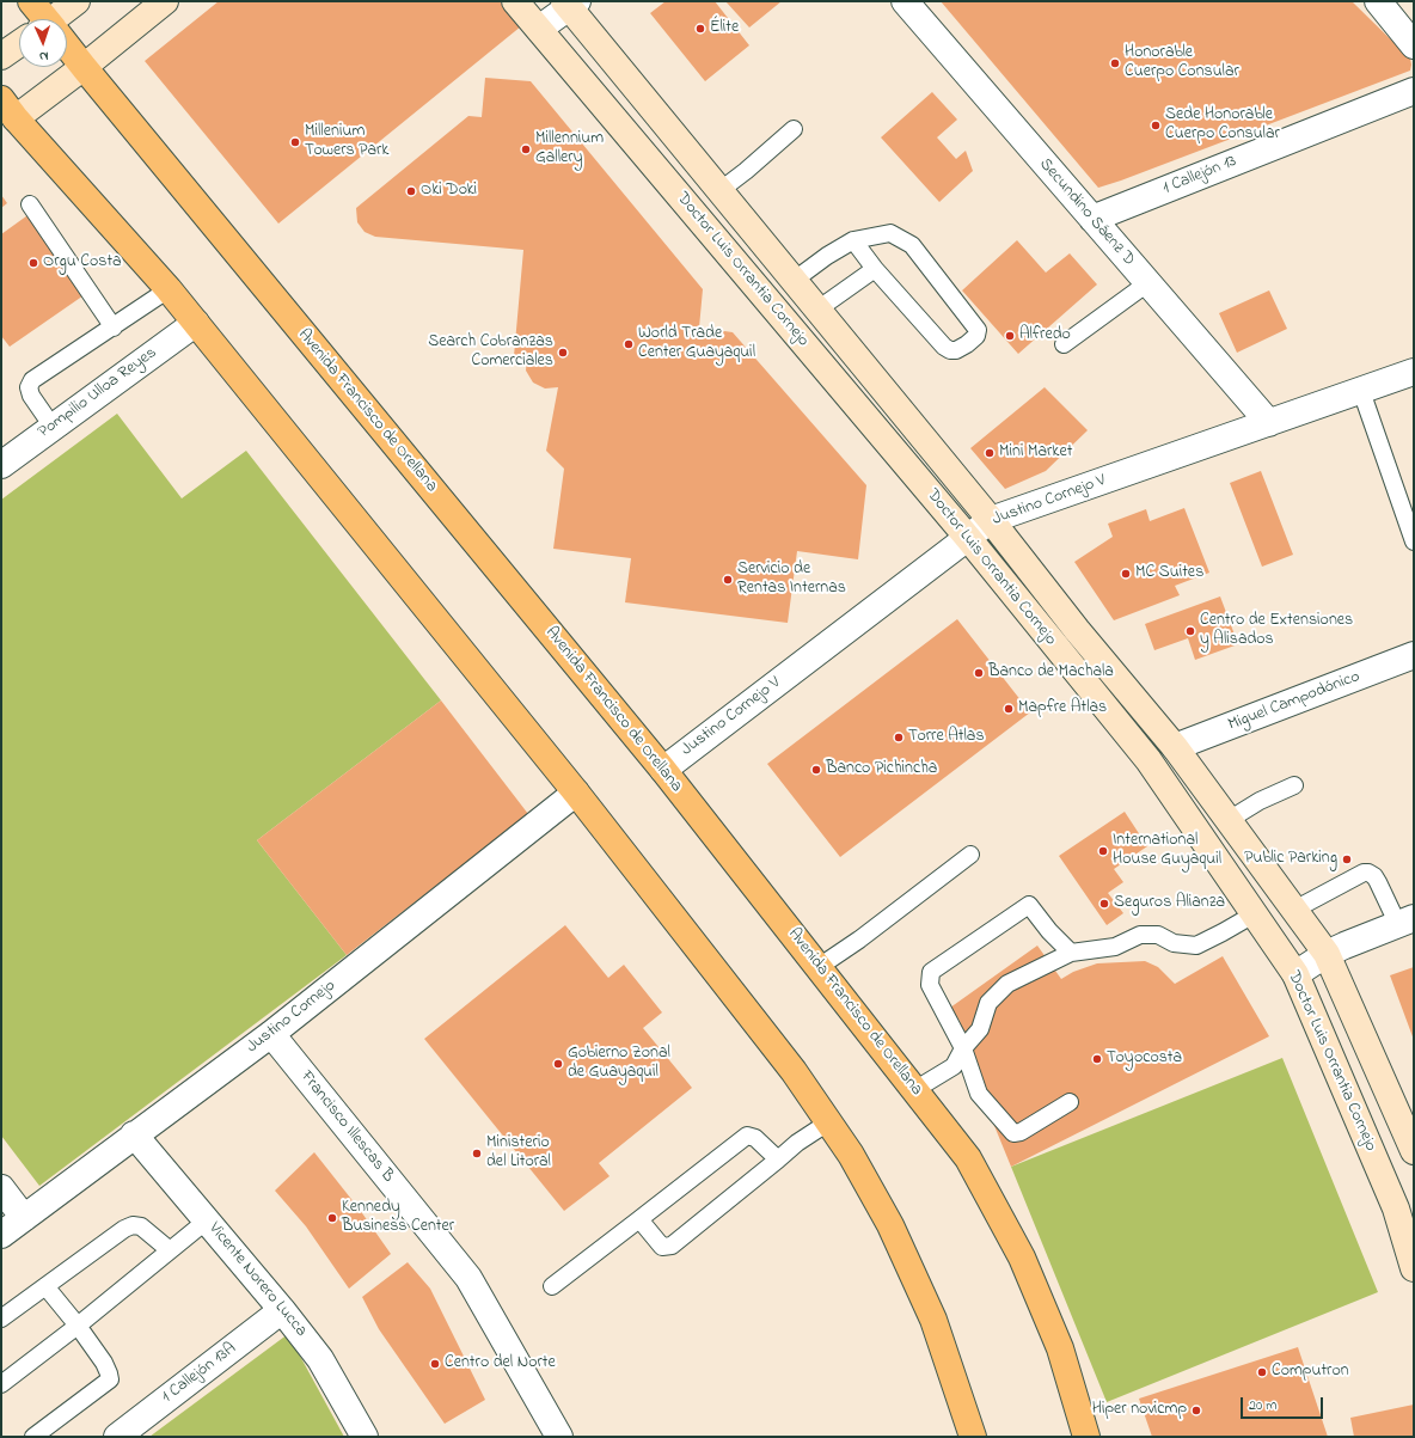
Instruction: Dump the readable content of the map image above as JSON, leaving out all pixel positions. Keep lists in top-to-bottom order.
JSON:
{
  "streets": {
    "main road": ["Avenida Francisco de Orellana"],
    "street": [
      "1 Callejón 13",
      "Secundino Sáenz D",
      "Doctor Luis Orrantia Cornejo",
      "Pompilio Ulloa Reyes",
      "Justino Cornejo V",
      "Miguel Campodónico",
      "Justino Cornejo",
      "Francisco Illescas B",
      "Vicente Norero Lucca",
      "1 Callejón 13A"
    ]
  },
  "crossings": [
    ["1 Callejón 13", "Secundino Sáenz D"],
    ["Secundino Sáenz D", "Justino Cornejo V"],
    ["Doctor Luis Orrantia Cornejo", "Justino Cornejo V"],
    ["Doctor Luis Orrantia Cornejo", "Miguel Campodónico"],
    ["Avenida Francisco de Orellana", "Justino Cornejo V"],
    ["Justino Cornejo", "Francisco Illescas B"],
    ["Justino Cornejo", "Vicente Norero Lucca"],
    ["Vicente Norero Lucca", "1 Callejón 13A"]
  ],
  "places": [
    "Élite",
    "Honorable Cuerpo Consular",
    "Sede Honorable Cuerpo Consular",
    "Millenium Towers Park",
    "Millennium Gallery",
    "Oki Doki",
    "Orgu Costa",
    "Alfredo",
    "World Trade Center Guayaquil",
    "Search Cobranzas Comerciales",
    "Mini Market",
    "MC Suites",
    "Servicio de Rentas Internas",
    "Centro de Extensiones y Alisados",
    "Banco de Machala",
    "Mapfre Atlas",
    "Torre Atlas",
    "Banco Pichincha",
    "International House Guyaquil",
    "Public Parking",
    "Seguros Alianza",
    "Toyocosta",
    "Gobierno Zonal de Guayaquil",
    "Ministerio del Litoral",
    "Kennedy Business Center",
    "Centro del Norte",
    "Computron",
    "Hiper novicmp"
  ],
  "scale_bar": "20 m",
  "north": "bottom"
}
